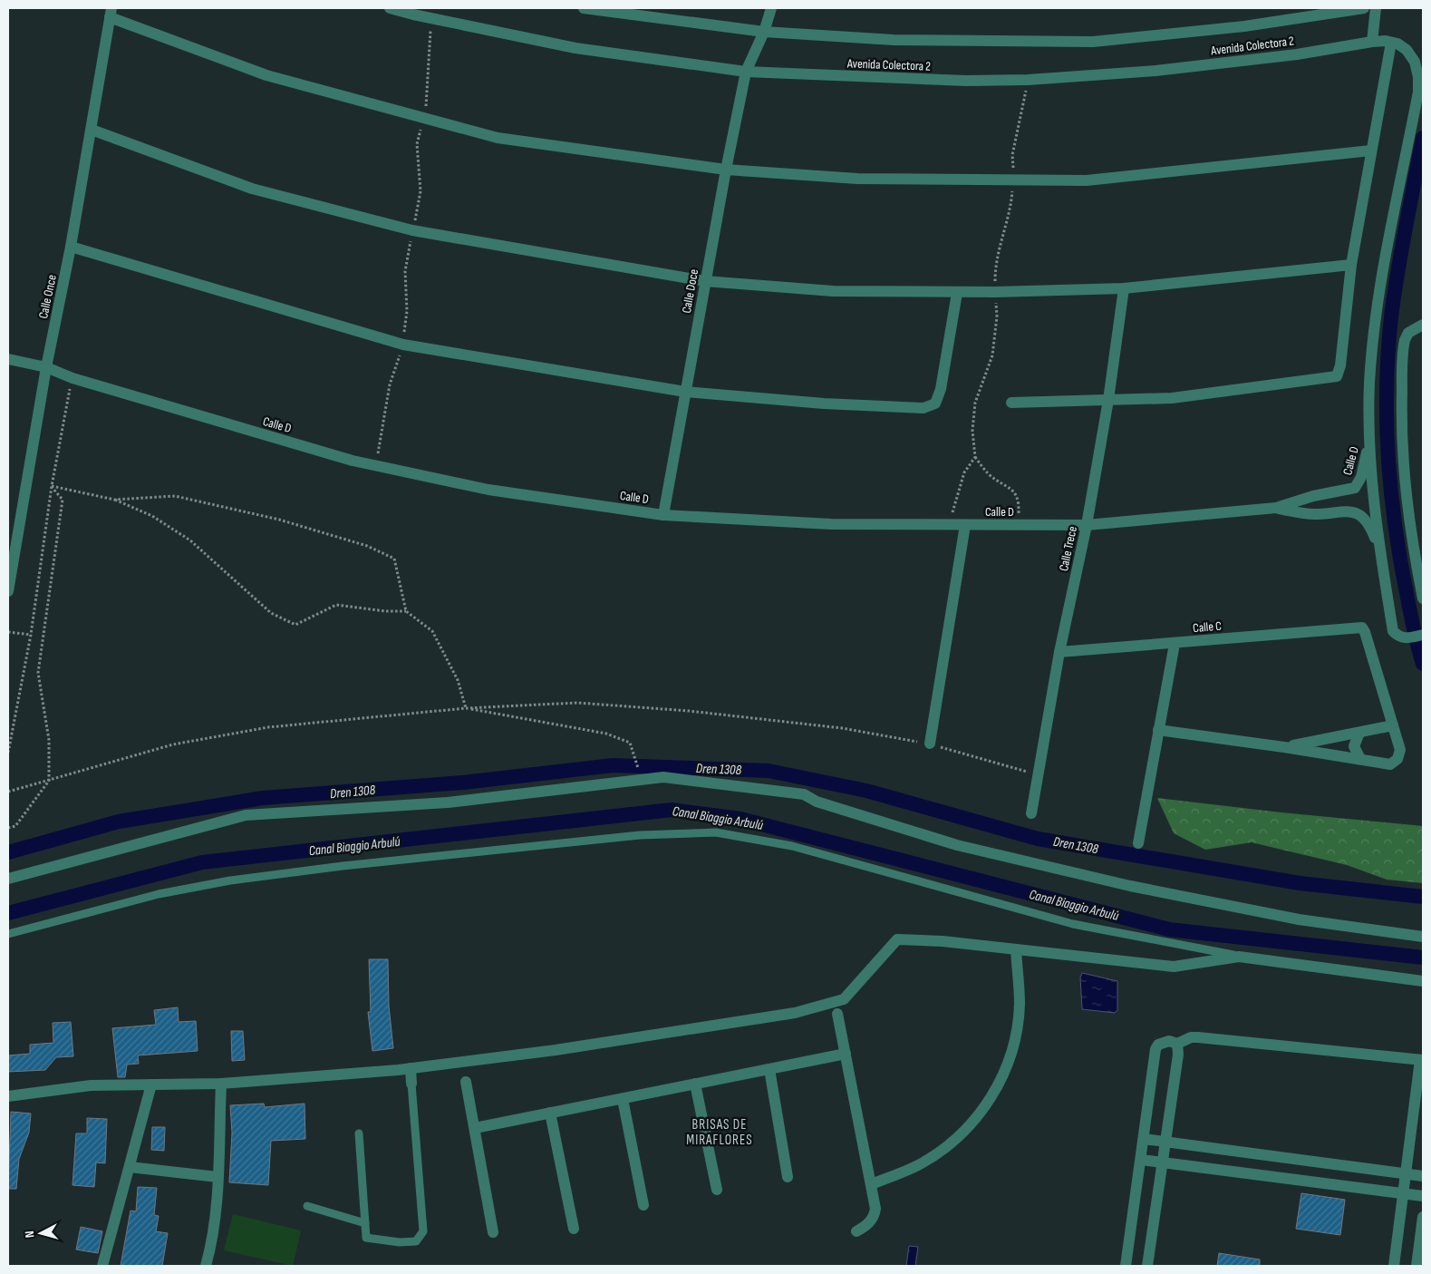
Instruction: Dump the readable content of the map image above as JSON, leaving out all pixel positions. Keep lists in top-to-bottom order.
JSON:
{
  "streets": {
    "street": [
      "Avenida Colectora 2",
      "Calle Doce",
      "Calle Once",
      "Calle D",
      "Calle Trece",
      "Calle C"
    ]
  },
  "crossings": [
    ["Avenida Colectora 2", "Calle Doce"],
    ["Calle Doce", "Calle D"],
    ["Calle Once", "Calle D"],
    ["Calle D", "Calle Trece"],
    ["Calle Trece", "Calle C"]
  ],
  "districts": ["BRISAS DE MIRAFLORES"],
  "water": ["Dren 1308", "Canal Biaggio Arbulú"],
  "north": "left"
}
